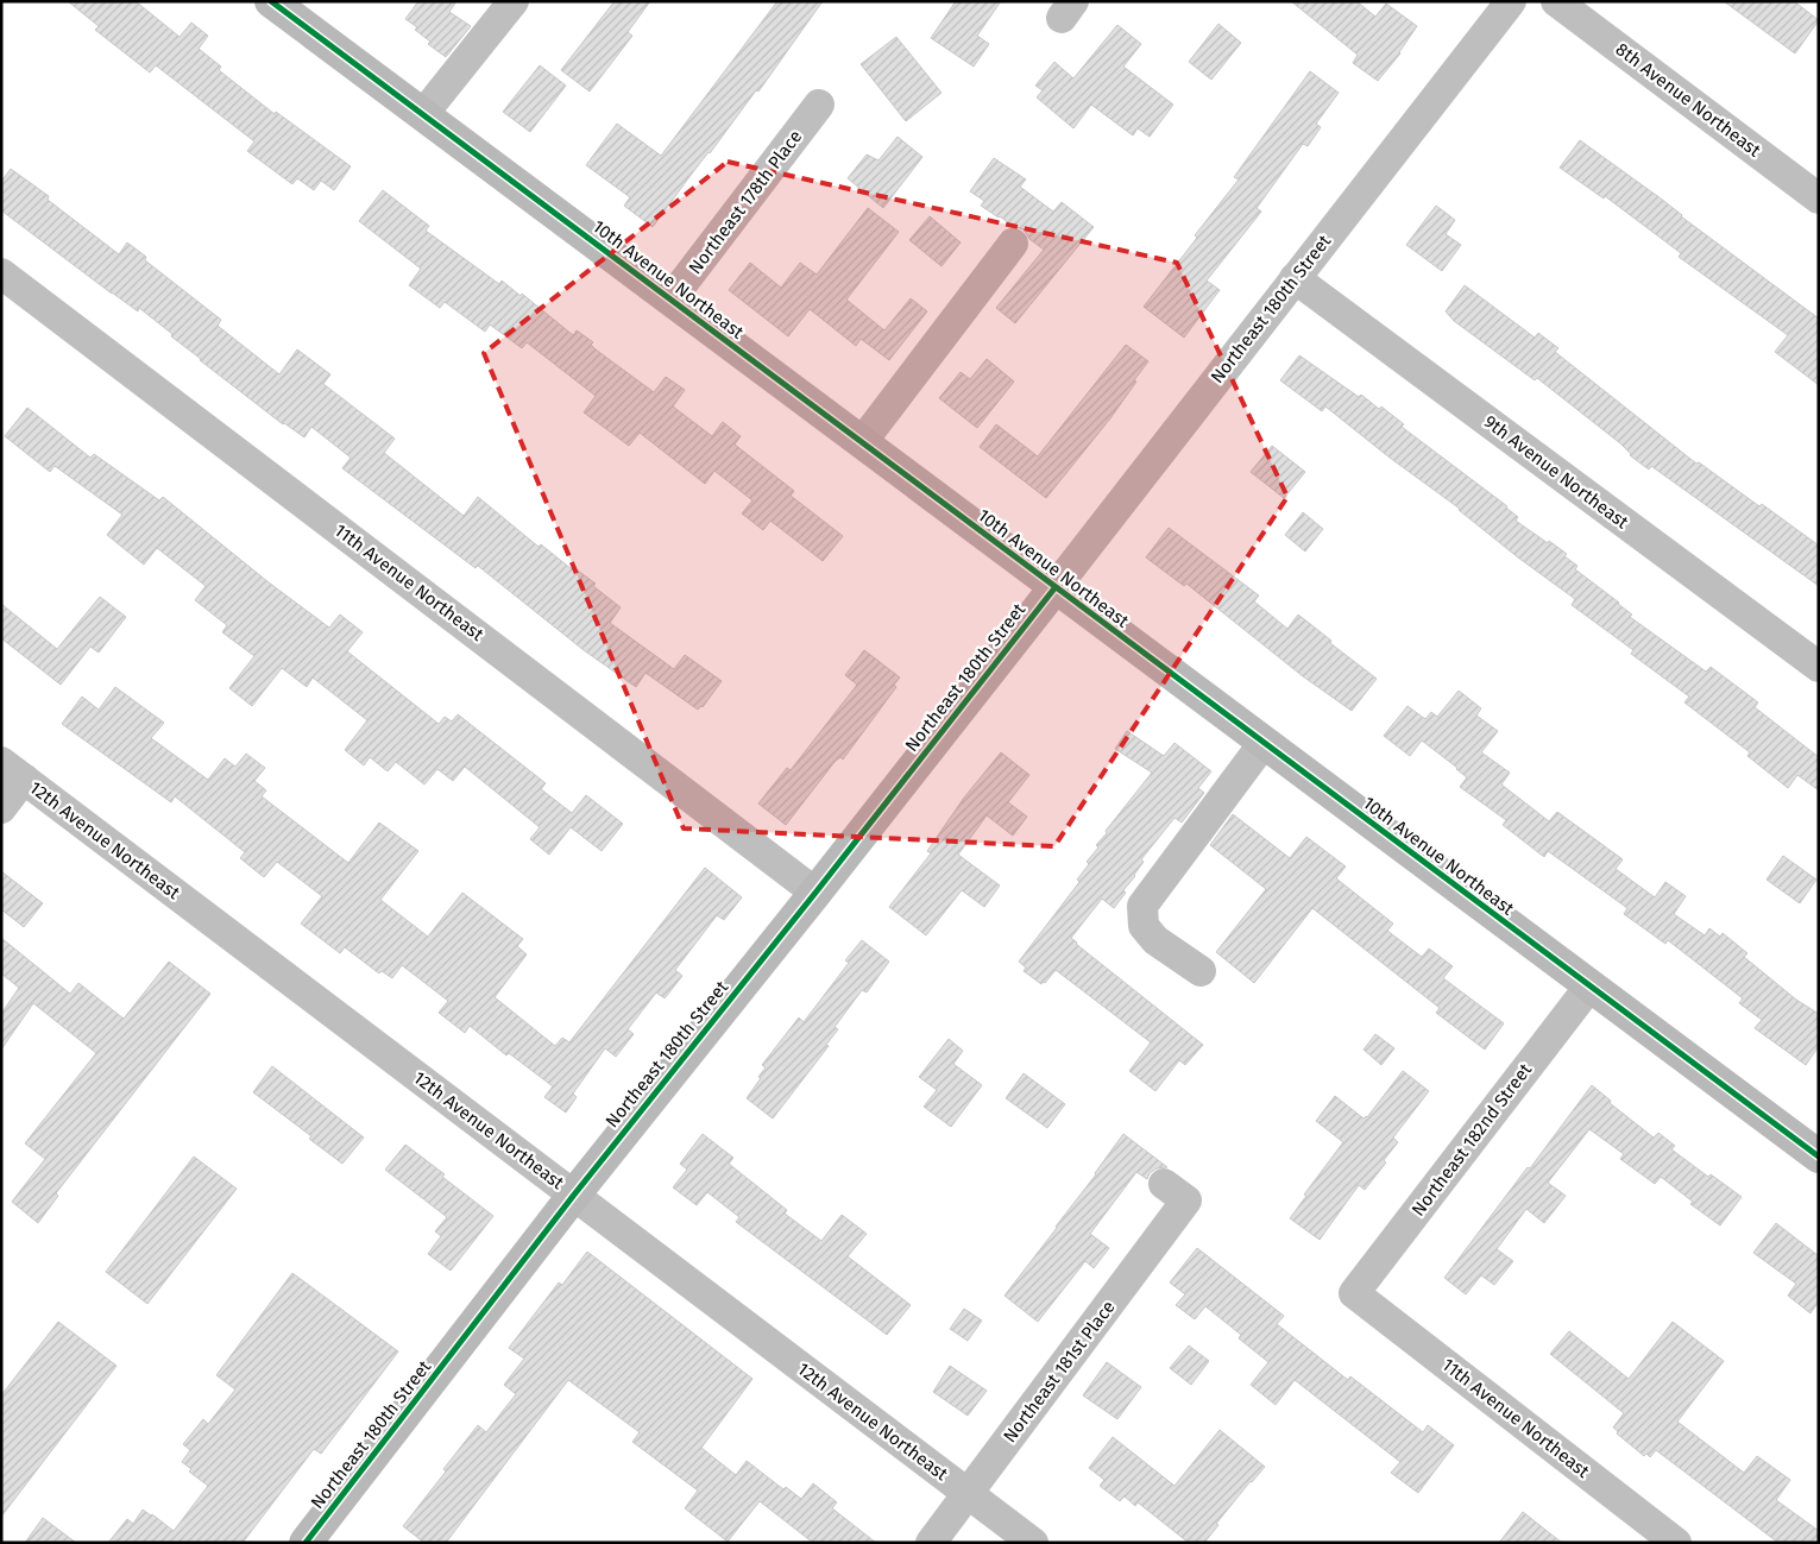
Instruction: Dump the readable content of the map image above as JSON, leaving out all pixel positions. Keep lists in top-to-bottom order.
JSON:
{
  "streets": {
    "street": [
      "8th Avenue Northeast",
      "Northeast 178th Place",
      "10th Avenue Northeast",
      "Northeast 180th Street",
      "9th Avenue Northeast",
      "11th Avenue Northeast",
      "12th Avenue Northeast",
      "Northeast 182nd Street",
      "Northeast 181st Place"
    ]
  },
  "crossings": [
    ["Northeast 178th Place", "10th Avenue Northeast"],
    ["10th Avenue Northeast", "Northeast 180th Street"],
    ["10th Avenue Northeast", "Northeast 182nd Street"],
    ["Northeast 180th Street", "9th Avenue Northeast"],
    ["Northeast 180th Street", "11th Avenue Northeast"],
    ["Northeast 180th Street", "12th Avenue Northeast"],
    ["11th Avenue Northeast", "Northeast 182nd Street"],
    ["12th Avenue Northeast", "Northeast 181st Place"]
  ]
}
